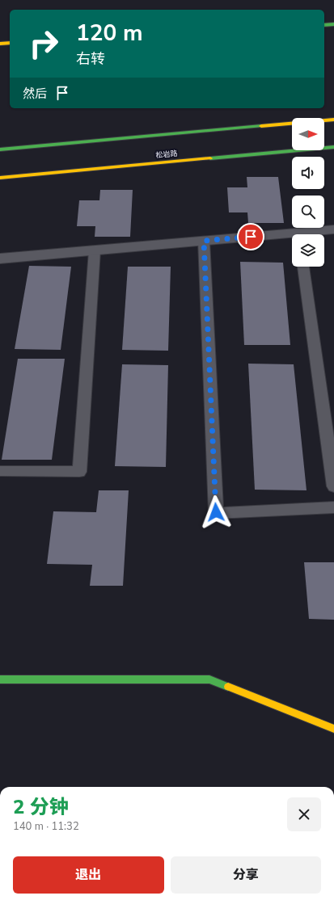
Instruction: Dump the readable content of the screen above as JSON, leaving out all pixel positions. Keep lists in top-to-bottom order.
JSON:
{
  "streets": {
    "main road": ["松岩路"]
  },
  "north": "right",
  "page": {
    "turn": ["120 m", "右转"],
    "then": "然后",
    "heading": ["2 分钟", "140 m · 11:32"],
    "buttons": ["退出", "分享"]
  }
}
